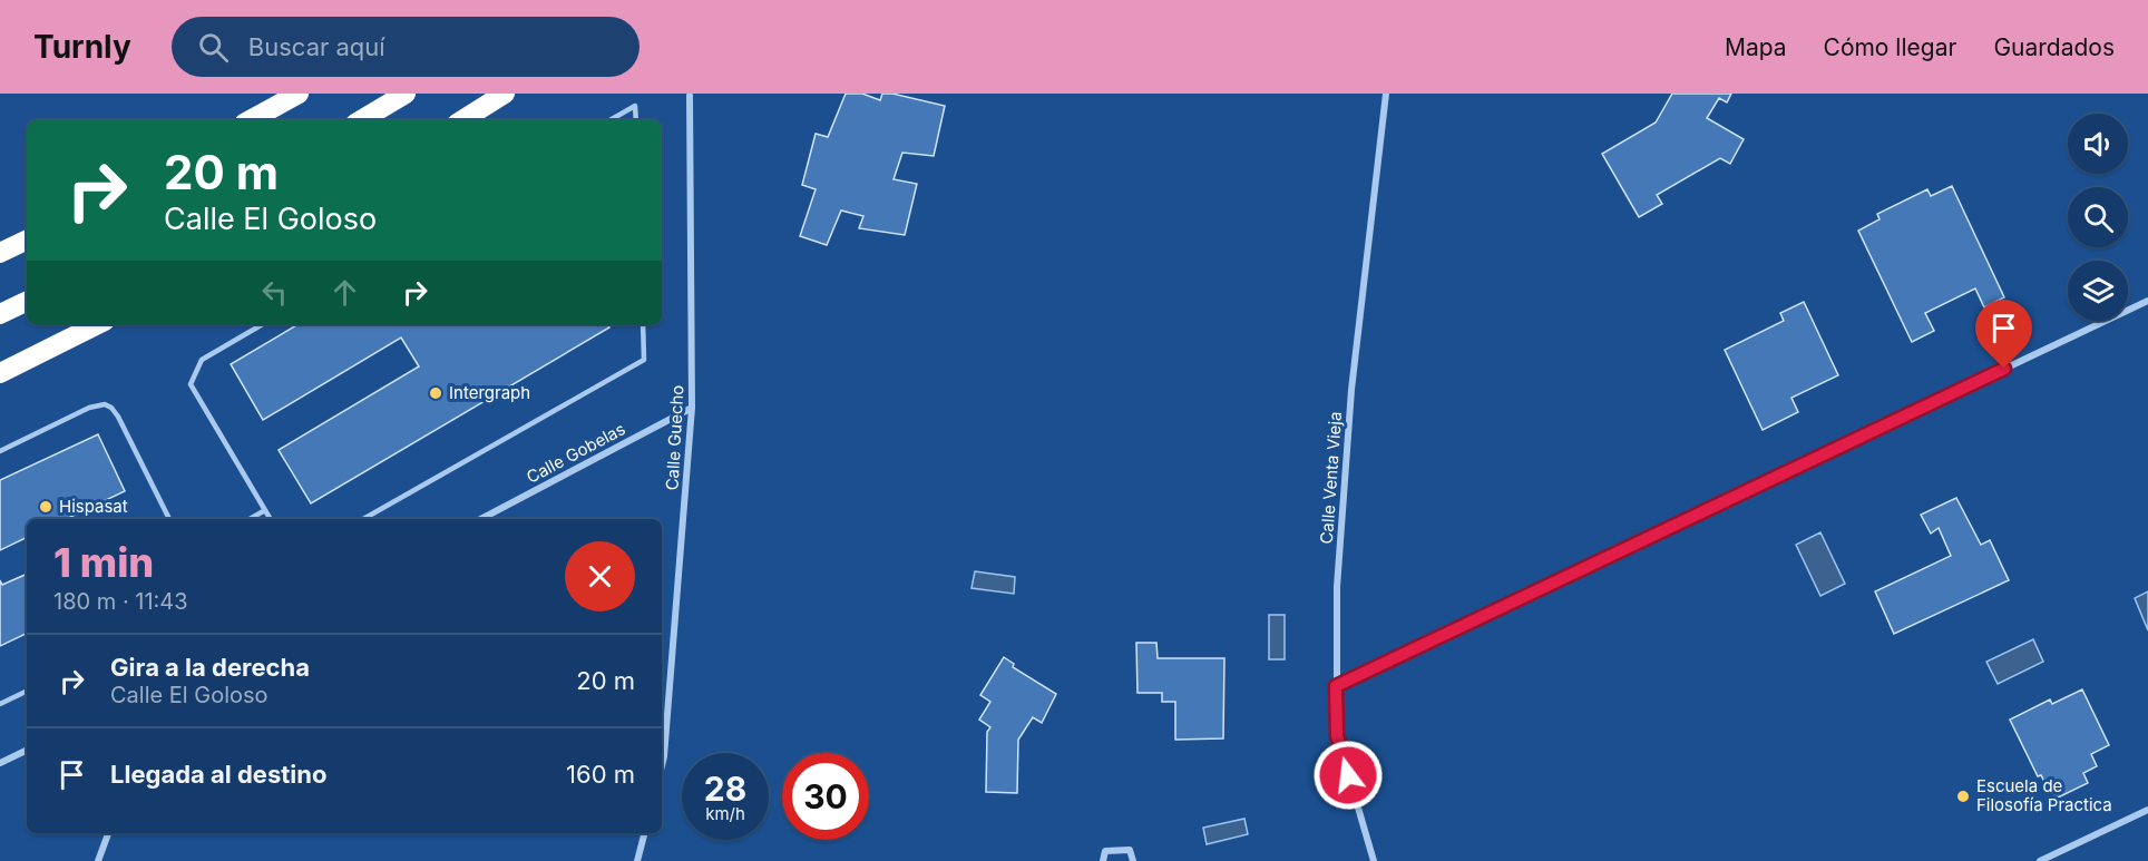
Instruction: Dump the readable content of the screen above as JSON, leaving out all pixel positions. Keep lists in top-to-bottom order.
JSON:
{
  "streets": {
    "street": ["Calle Guecho", "Calle Gobelas", "Calle Venta Vieja"]
  },
  "crossings": [
    ["Calle Guecho", "Calle Gobelas"]
  ],
  "places": ["Intergraph", "Hispasat", "Escuela de Filosofía Practica"],
  "page": {
    "header": "Turnly",
    "search": "Buscar aquí",
    "nav": ["Mapa", "Cómo llegar", "Guardados"],
    "turn": ["20 m", "Calle El Goloso"],
    "heading": ["1 min", "180 m · 11:43"],
    "list": [
      {
        "name": "Gira a la derecha",
        "note": "Calle El Goloso",
        "value": "20 m"
      },
      {
        "name": "Llegada al destino",
        "value": "160 m"
      }
    ],
    "speed": "28 km/h",
    "limit": "30"
  }
}
